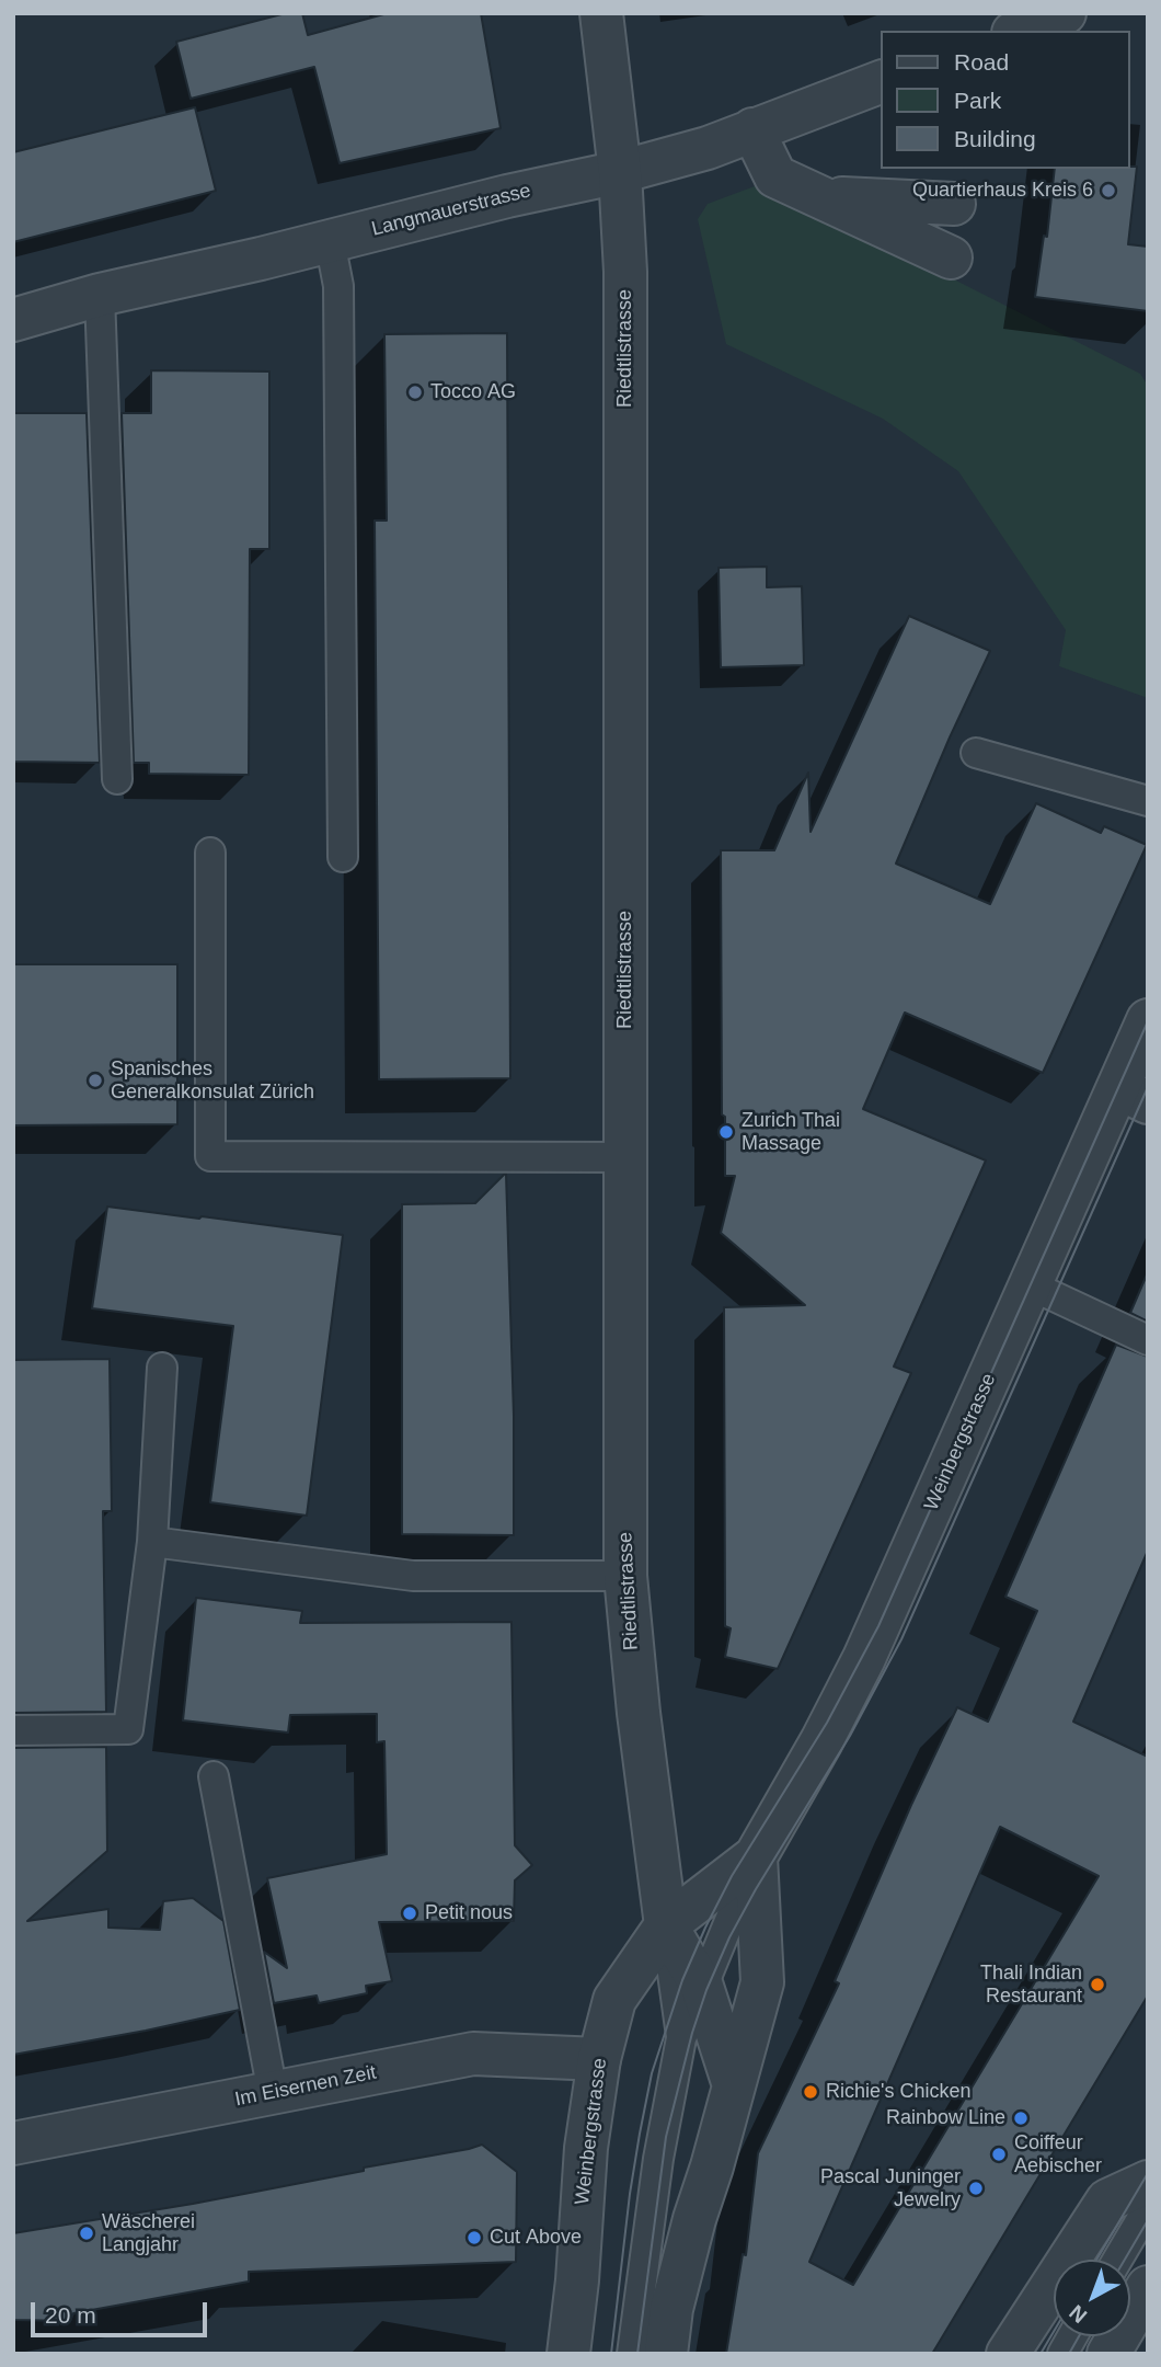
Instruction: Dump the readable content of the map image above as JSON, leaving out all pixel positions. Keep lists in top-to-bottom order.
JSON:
{
  "streets": {
    "street": [
      "Langmauerstrasse",
      "Riedtlistrasse",
      "Weinbergstrasse",
      "Im Eisernen Zeit"
    ]
  },
  "crossings": [
    ["Langmauerstrasse", "Riedtlistrasse"],
    ["Riedtlistrasse", "Weinbergstrasse"],
    ["Weinbergstrasse", "Im Eisernen Zeit"]
  ],
  "places": [
    "Quartierhaus Kreis 6",
    "Tocco AG",
    "Spanisches Generalkonsulat Zürich",
    "Zurich Thai Massage",
    "Petit nous",
    "Thali Indian Restaurant",
    "Richie's Chicken",
    "Rainbow Line",
    "Coiffeur Aebischer",
    "Pascal Juninger Jewelry",
    "Wäscherei Langjahr",
    "Cut Above"
  ],
  "legend": ["Road", "Park", "Building"],
  "scale_bar": "20 m",
  "north": "bottom left"
}
